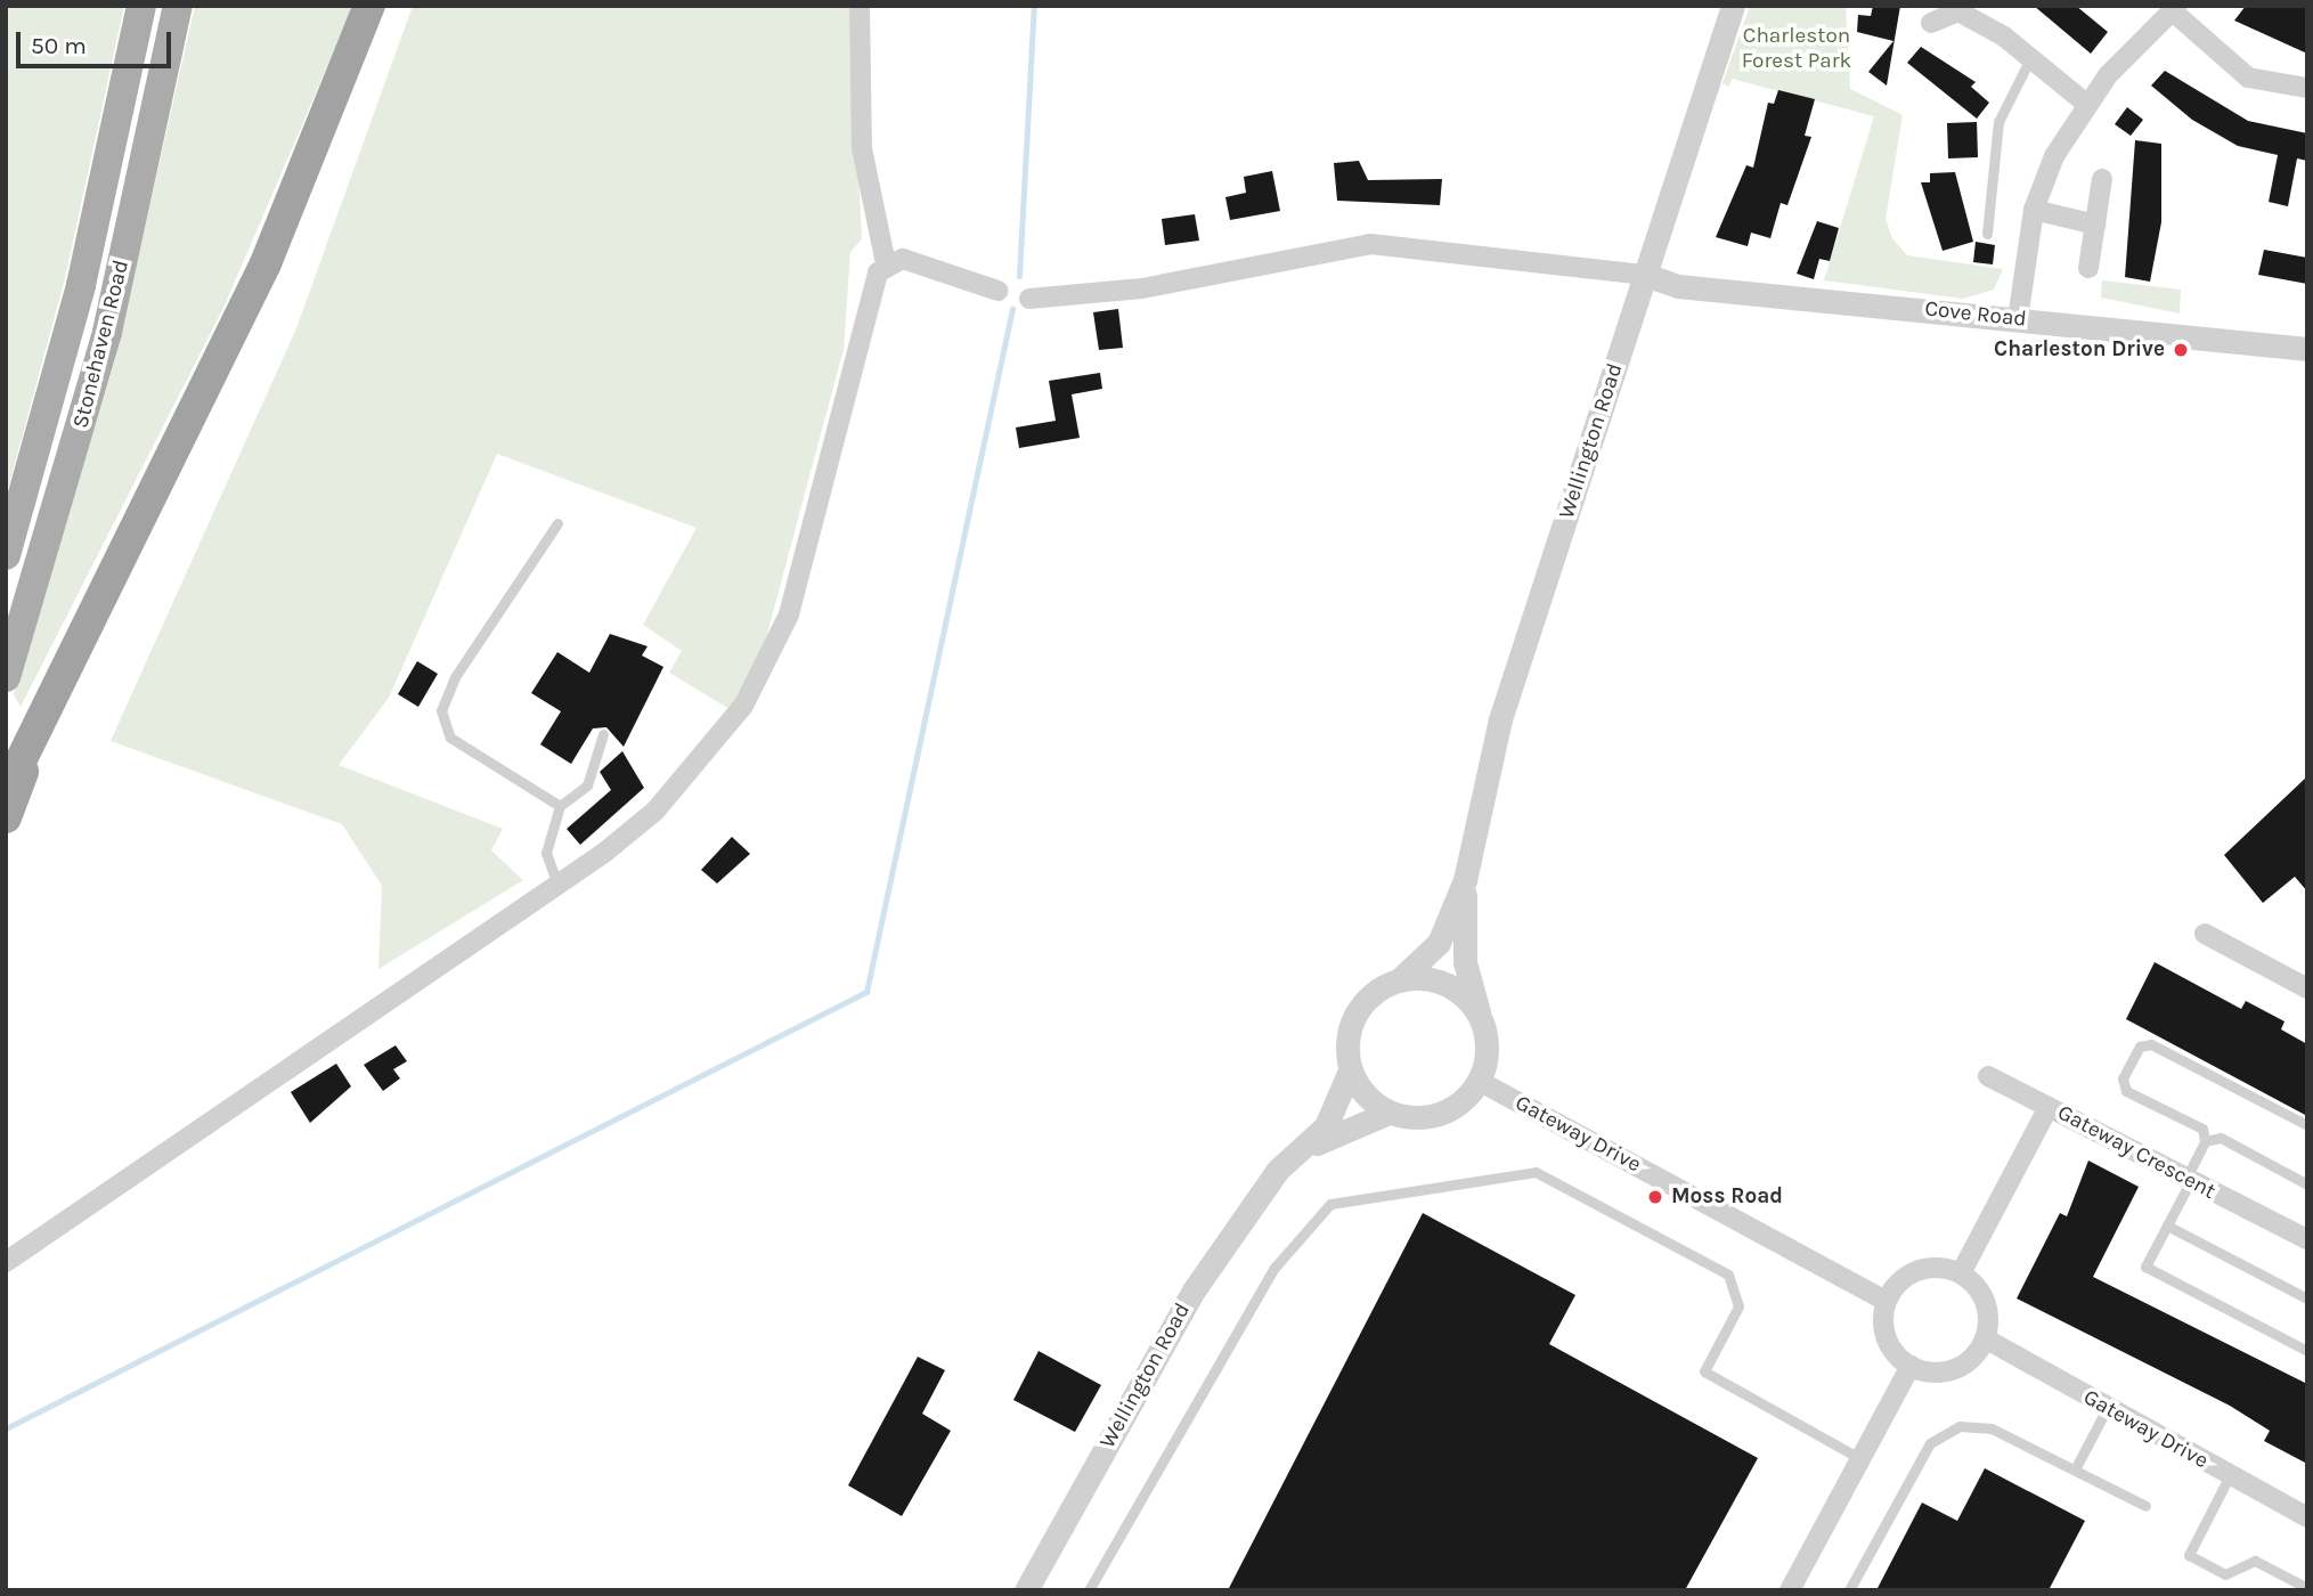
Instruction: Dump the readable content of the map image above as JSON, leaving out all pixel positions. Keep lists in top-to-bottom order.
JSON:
{
  "streets": {
    "main road": ["Stonehaven Road"],
    "street": [
      "Cove Road",
      "Wellington Road",
      "Gateway Drive",
      "Gateway Crescent"
    ]
  },
  "crossings": [
    ["Cove Road", "Wellington Road"],
    ["Wellington Road", "Gateway Drive"],
    ["Gateway Drive", "Gateway Crescent"]
  ],
  "parks": ["Charleston Forest Park"],
  "places": ["Charleston Drive", "Moss Road"],
  "scale_bar": "50 m"
}
